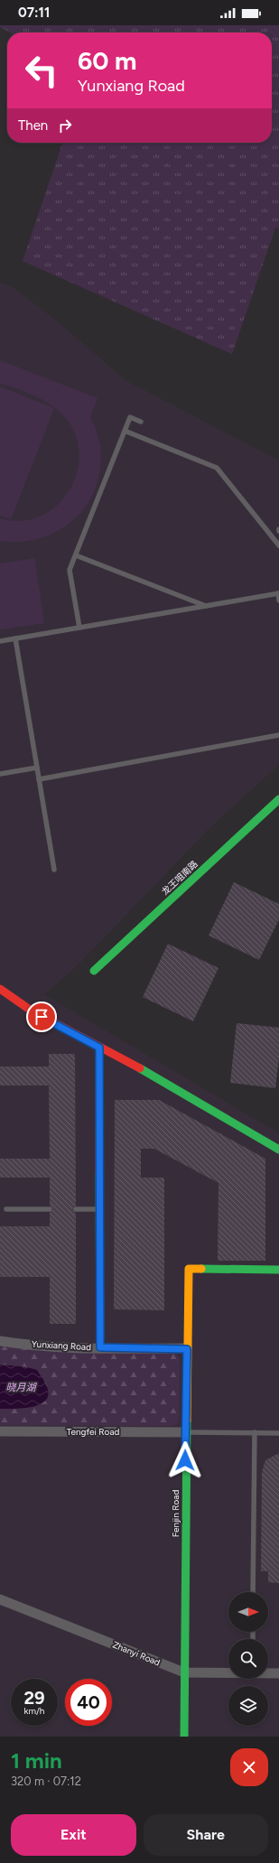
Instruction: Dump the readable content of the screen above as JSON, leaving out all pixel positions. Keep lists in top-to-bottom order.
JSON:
{
  "streets": {
    "street": [
      "龙王咀南路",
      "Yunxiang Road",
      "Tengfei Road",
      "Fenjin Road",
      "Zhanyi Road"
    ]
  },
  "crossings": [
    ["Yunxiang Road", "Fenjin Road"],
    ["Tengfei Road", "Fenjin Road"],
    ["Fenjin Road", "Zhanyi Road"]
  ],
  "water": ["晓月湖"],
  "north": "right",
  "page": {
    "status": "07:11",
    "turn": ["60 m", "Yunxiang Road"],
    "then": "Then",
    "speed": "29 km/h",
    "limit": "40",
    "heading": ["1 min", "320 m · 07:12"],
    "buttons": ["Exit", "Share"]
  }
}
